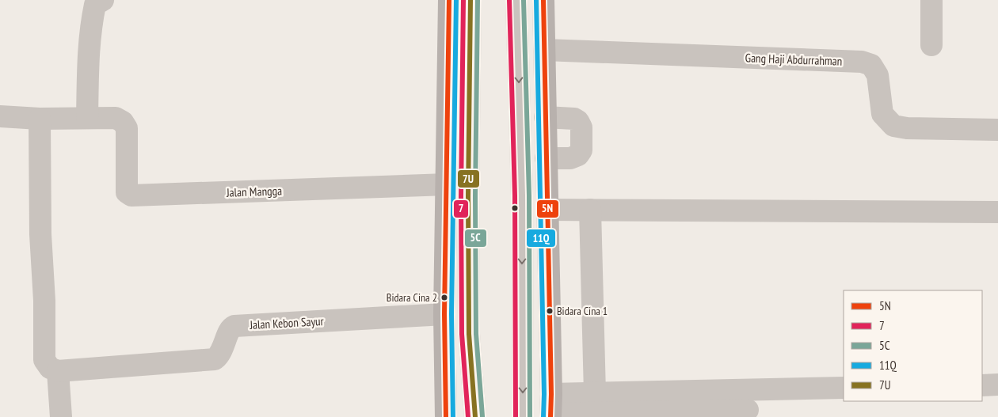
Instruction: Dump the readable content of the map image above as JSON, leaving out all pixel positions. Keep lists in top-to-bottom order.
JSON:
{
  "streets": {
    "street": ["Gang Haji Abdurrahman", "Jalan Mangga", "Jalan Kebon Sayur"]
  },
  "places": ["Bidara Cina 2", "Bidara Cina 1"],
  "lines": [
    "transit line 5N",
    "transit line 7",
    "transit line 5C",
    "transit line 11Q",
    "transit line 7U"
  ],
  "legend": [
    "5N",
    "7",
    "5C",
    "11Q",
    "7U"
  ]
}
